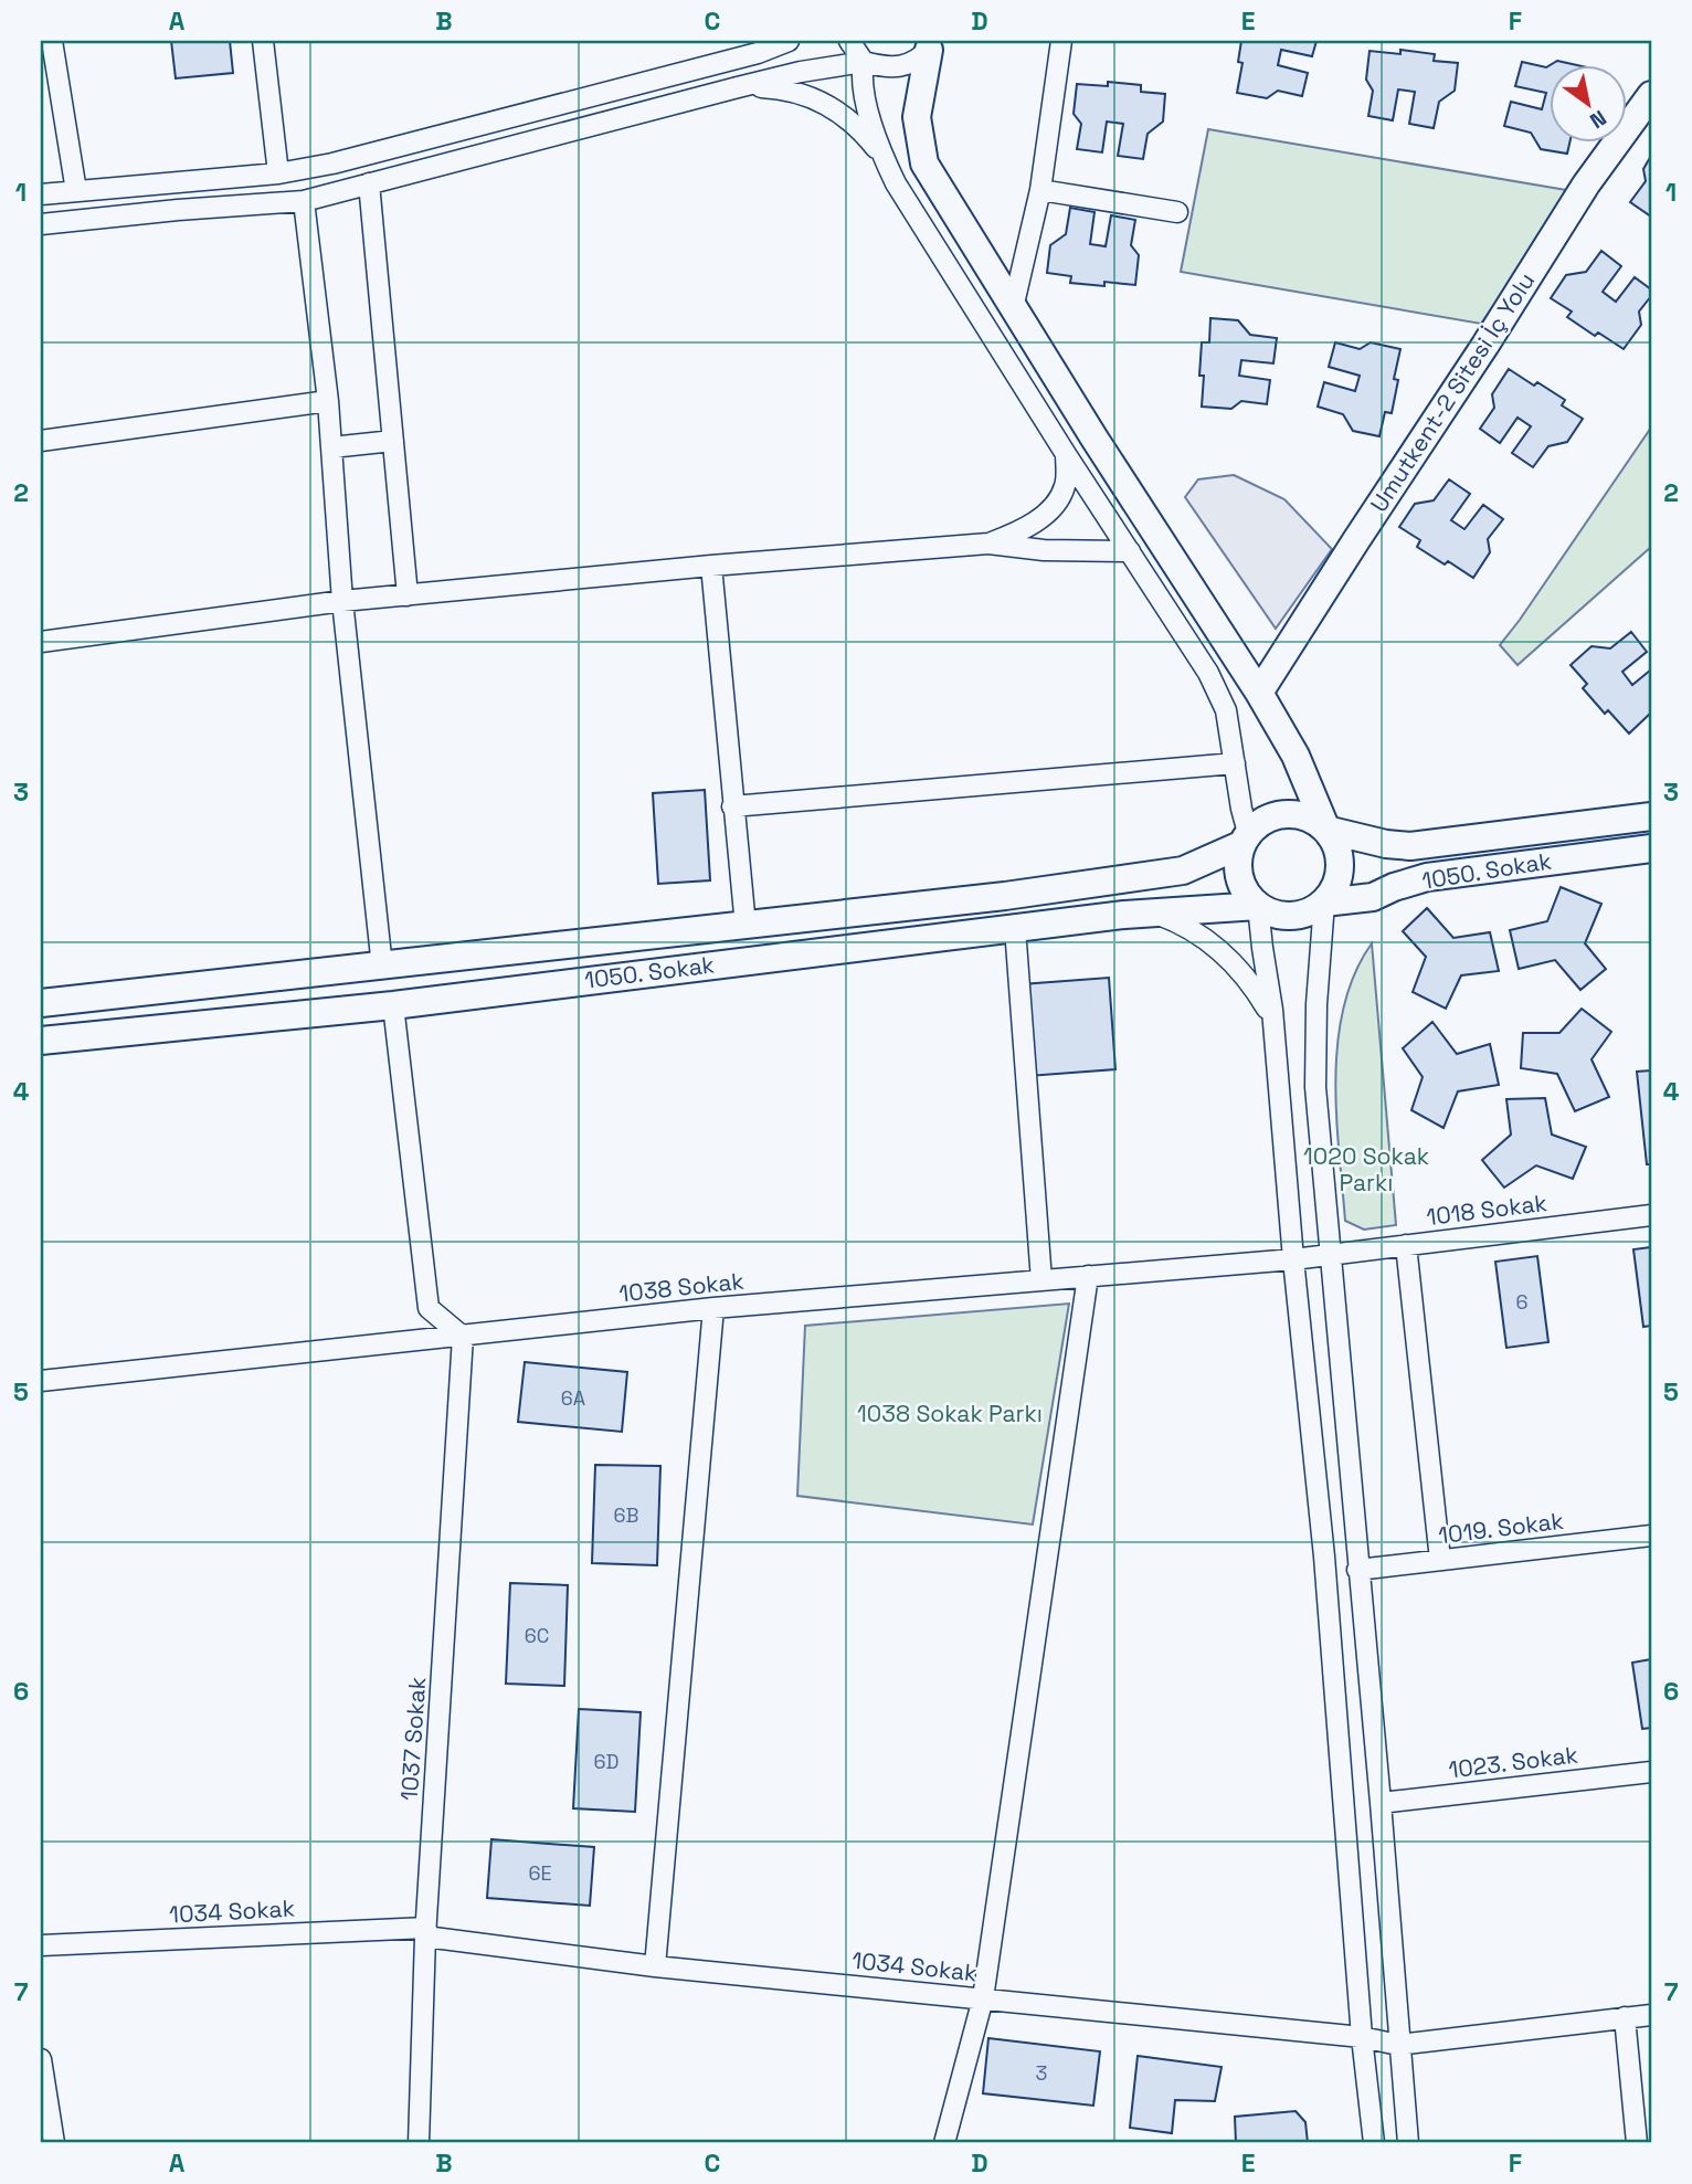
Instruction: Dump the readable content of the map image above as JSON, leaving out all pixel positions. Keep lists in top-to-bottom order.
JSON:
{
  "streets": {
    "street": [
      "Umutkent-2 Sitesi İç Yolu",
      "1050. Sokak",
      "1018 Sokak",
      "1038 Sokak",
      "1019. Sokak",
      "1037 Sokak",
      "1023. Sokak",
      "1034 Sokak"
    ]
  },
  "crossings": [
    ["1018 Sokak", "1038 Sokak"],
    ["1038 Sokak", "1037 Sokak"],
    ["1037 Sokak", "1034 Sokak"]
  ],
  "parks": ["1020 Sokak Parkı", "1038 Sokak Parkı"],
  "house_numbers": [
    "6",
    "6A",
    "6B",
    "6C",
    "6D",
    "6E",
    "3"
  ],
  "north": "bottom right",
  "grid": {
    "columns": [
      "A",
      "B",
      "C",
      "D",
      "E",
      "F"
    ],
    "rows": [
      "1",
      "2",
      "3",
      "4",
      "5",
      "6",
      "7"
    ]
  }
}
